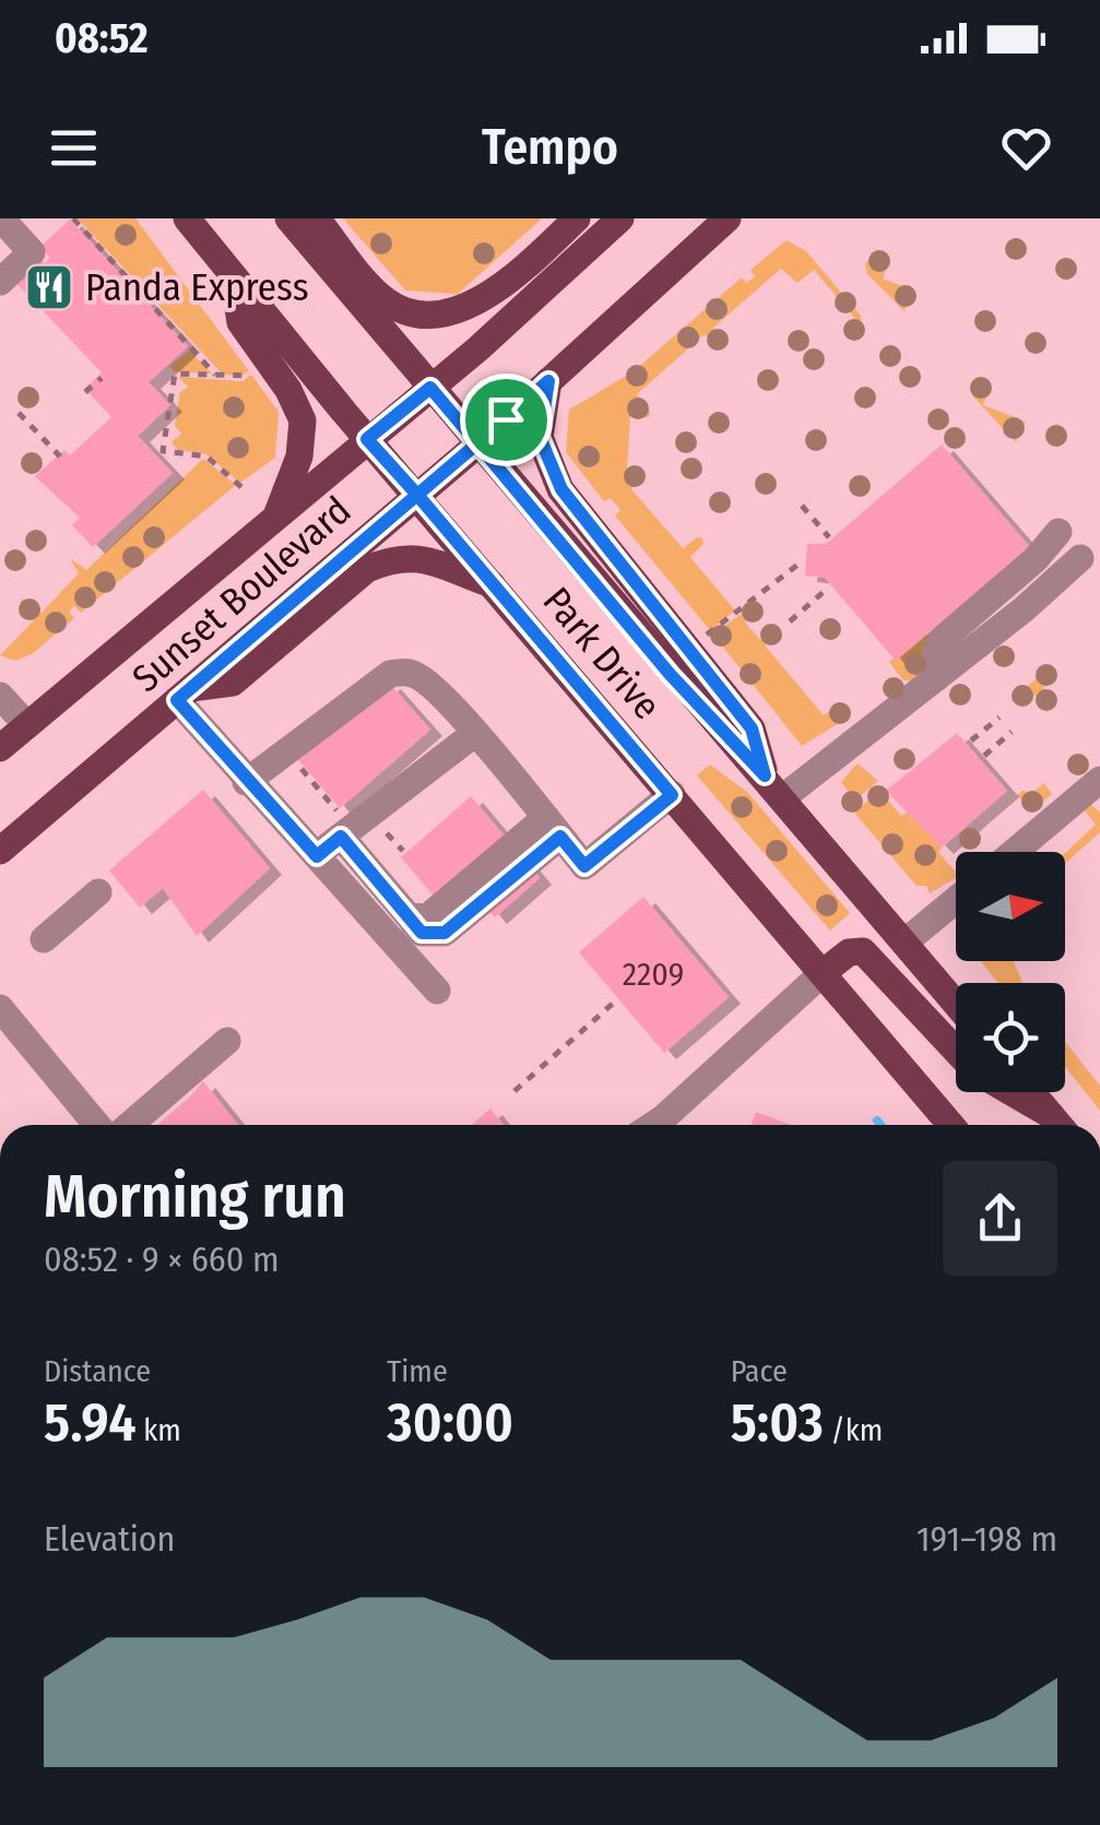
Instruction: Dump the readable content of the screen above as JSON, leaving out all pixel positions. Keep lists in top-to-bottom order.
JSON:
{
  "streets": {
    "main road": ["Sunset Boulevard", "Park Drive"]
  },
  "crossings": [
    ["Sunset Boulevard", "Park Drive"]
  ],
  "places": {
    "restaurant": ["Panda Express"]
  },
  "house_numbers": ["2209"],
  "north": "right",
  "page": {
    "status": "08:52",
    "header": "Tempo",
    "heading": ["Morning run", "08:52 · 9 × 660 m"],
    "stats": [
      ["Distance", "5.94 km"],
      ["Time", "30:00"],
      ["Pace", "5:03 /km"]
    ],
    "chart": ["Elevation", "191–198 m"]
  }
}
